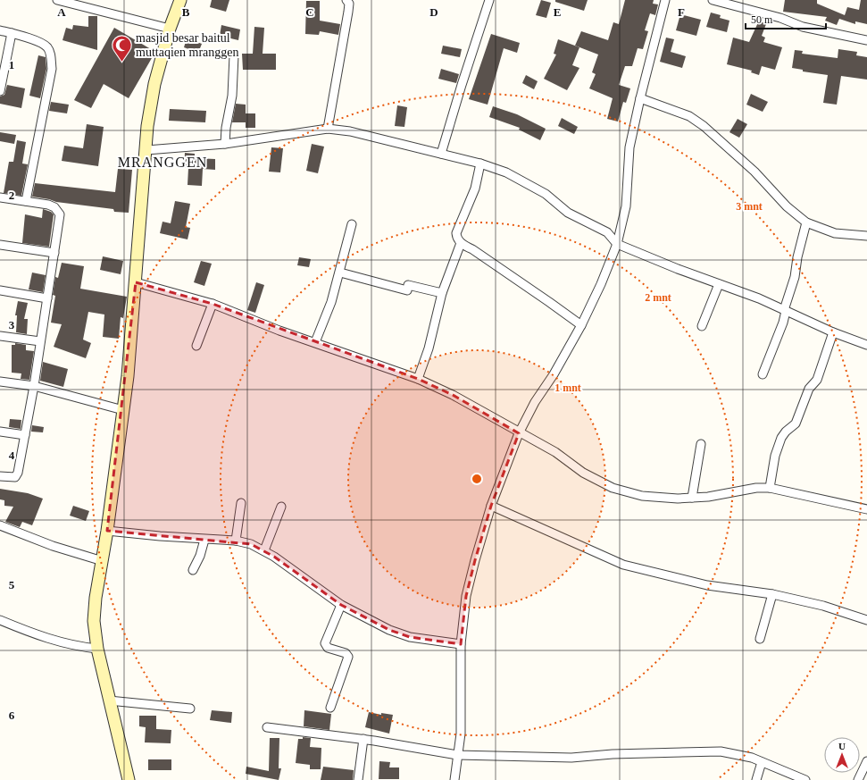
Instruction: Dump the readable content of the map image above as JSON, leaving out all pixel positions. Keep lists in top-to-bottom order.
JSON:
{
  "districts": ["MRANGGEN"],
  "places": {
    "mosque": ["masjid besar baitul muttaqien mranggen"]
  },
  "scale_bar": "50 m",
  "north": "top",
  "grid": {
    "columns": [
      "A",
      "B",
      "C",
      "D",
      "E",
      "F"
    ],
    "rows": [
      "1",
      "2",
      "3",
      "4",
      "5",
      "6"
    ]
  },
  "rings": ["3 mnt", "2 mnt", "1 mnt"]
}
